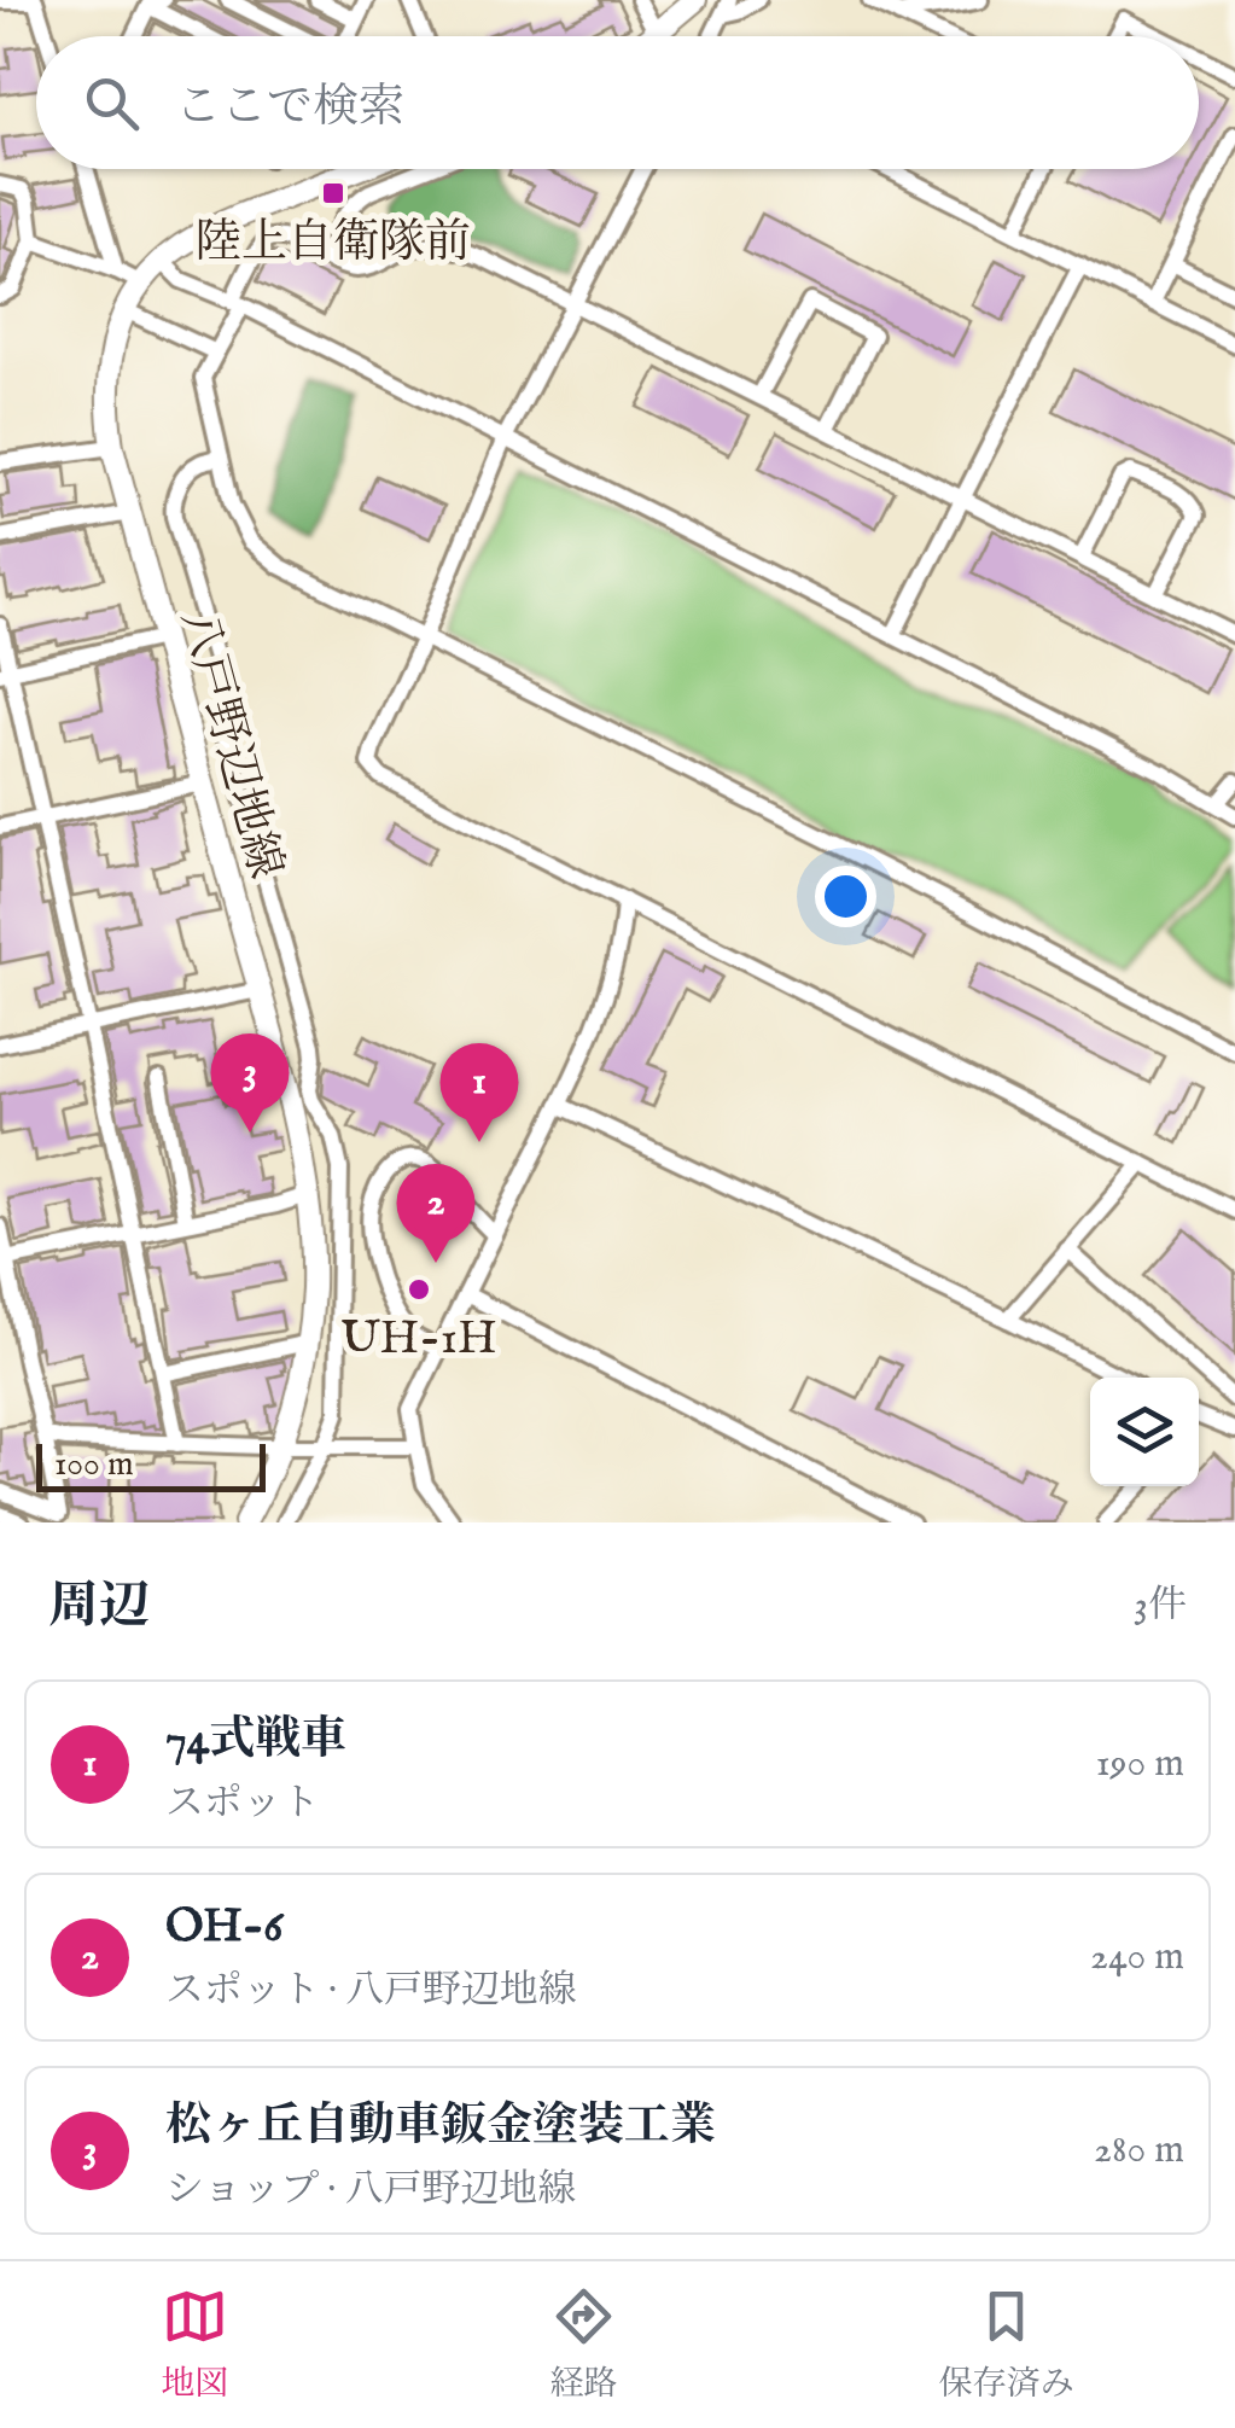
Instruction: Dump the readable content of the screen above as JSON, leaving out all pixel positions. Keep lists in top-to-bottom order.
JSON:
{
  "streets": {
    "main road": ["八戸野辺地線"]
  },
  "places": {
    "transit": ["陸上自衛隊前"],
    "other": ["UH-1H"]
  },
  "scale_bar": "100 m",
  "page": {
    "search": "ここで検索",
    "pins": ["3", "1", "2"],
    "scale": "100 m",
    "heading": ["周辺", "3件"],
    "list": [
      {
        "mark": "1",
        "name": "74式戦車",
        "note": "スポット",
        "value": "190 m"
      },
      {
        "mark": "2",
        "name": "OH-6",
        "note": "スポット · 八戸野辺地線",
        "value": "240 m"
      },
      {
        "mark": "3",
        "name": "松ヶ丘自動車鈑金塗装工業",
        "note": "ショップ · 八戸野辺地線",
        "value": "280 m"
      }
    ],
    "nav": ["地図", "経路", "保存済み"]
  }
}
